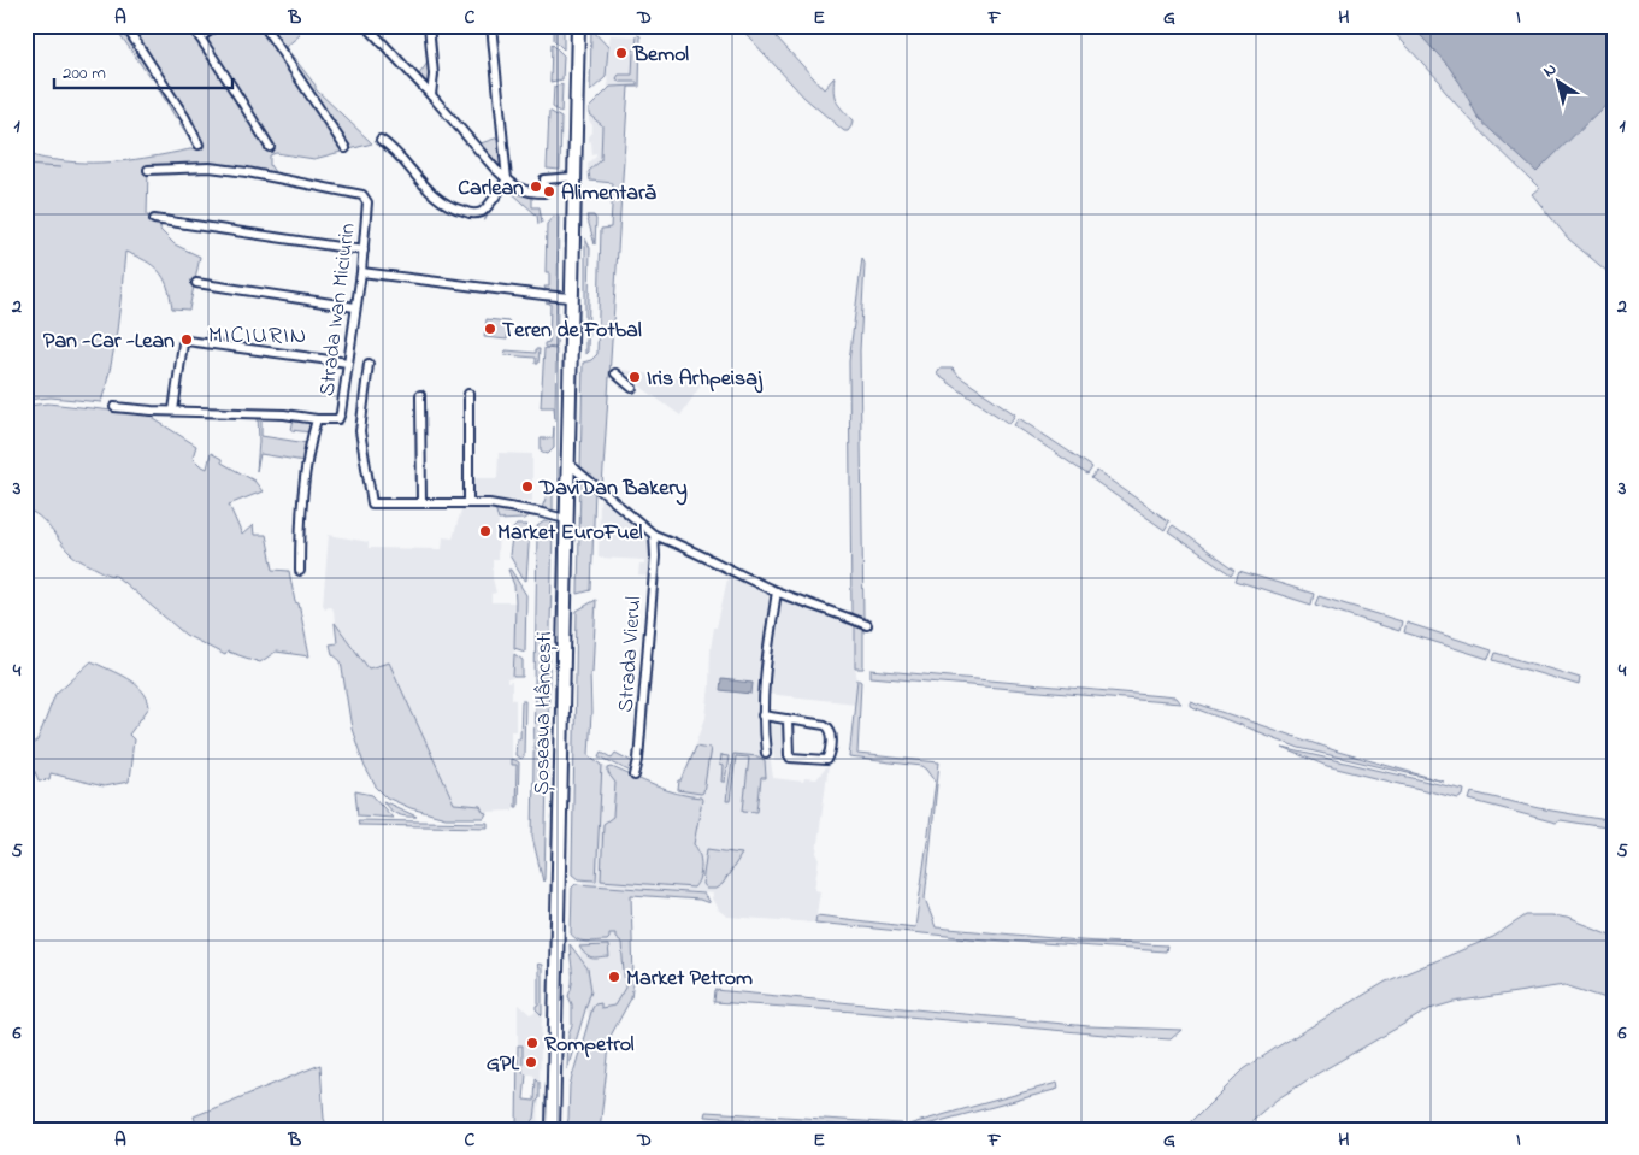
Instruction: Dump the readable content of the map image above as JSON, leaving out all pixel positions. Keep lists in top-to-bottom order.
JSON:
{
  "streets": {
    "highway": ["Șoseaua Hâncești"],
    "street": ["Strada Ivan Miciurin", "Strada Vierul"]
  },
  "districts": ["MICIURIN"],
  "places": [
    "Bemol",
    "Carlean",
    "Alimentară",
    "Teren de Fotbal",
    "Pan -Car -Lean",
    "Iris Arhpeisaj",
    "DaviDan Bakery",
    "Market EuroFuel",
    "Market Petrom",
    "Rompetrol",
    "GPL"
  ],
  "scale_bar": "200 m",
  "north": "top left",
  "grid": {
    "columns": [
      "A",
      "B",
      "C",
      "D",
      "E",
      "F",
      "G",
      "H",
      "I"
    ],
    "rows": [
      "1",
      "2",
      "3",
      "4",
      "5",
      "6"
    ]
  }
}
